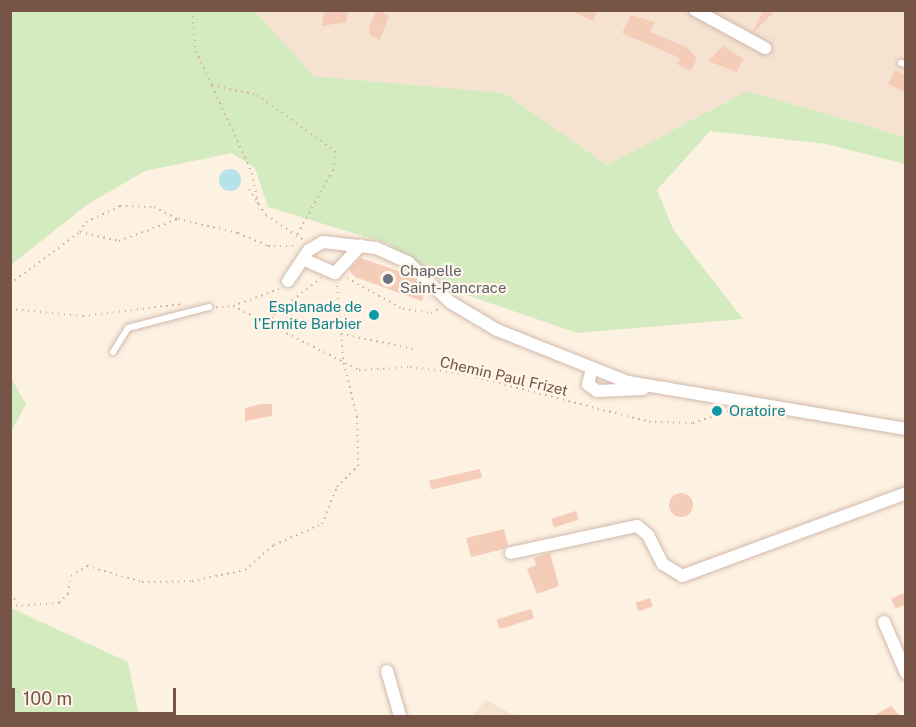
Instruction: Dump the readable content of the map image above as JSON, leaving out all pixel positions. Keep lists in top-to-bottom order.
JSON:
{
  "streets": {
    "path": ["Chemin Paul Frizet"]
  },
  "places": ["Chapelle Saint-Pancrace", "Esplanade de l'Ermite Barbier", "Oratoire"],
  "scale_bar": "100 m"
}
